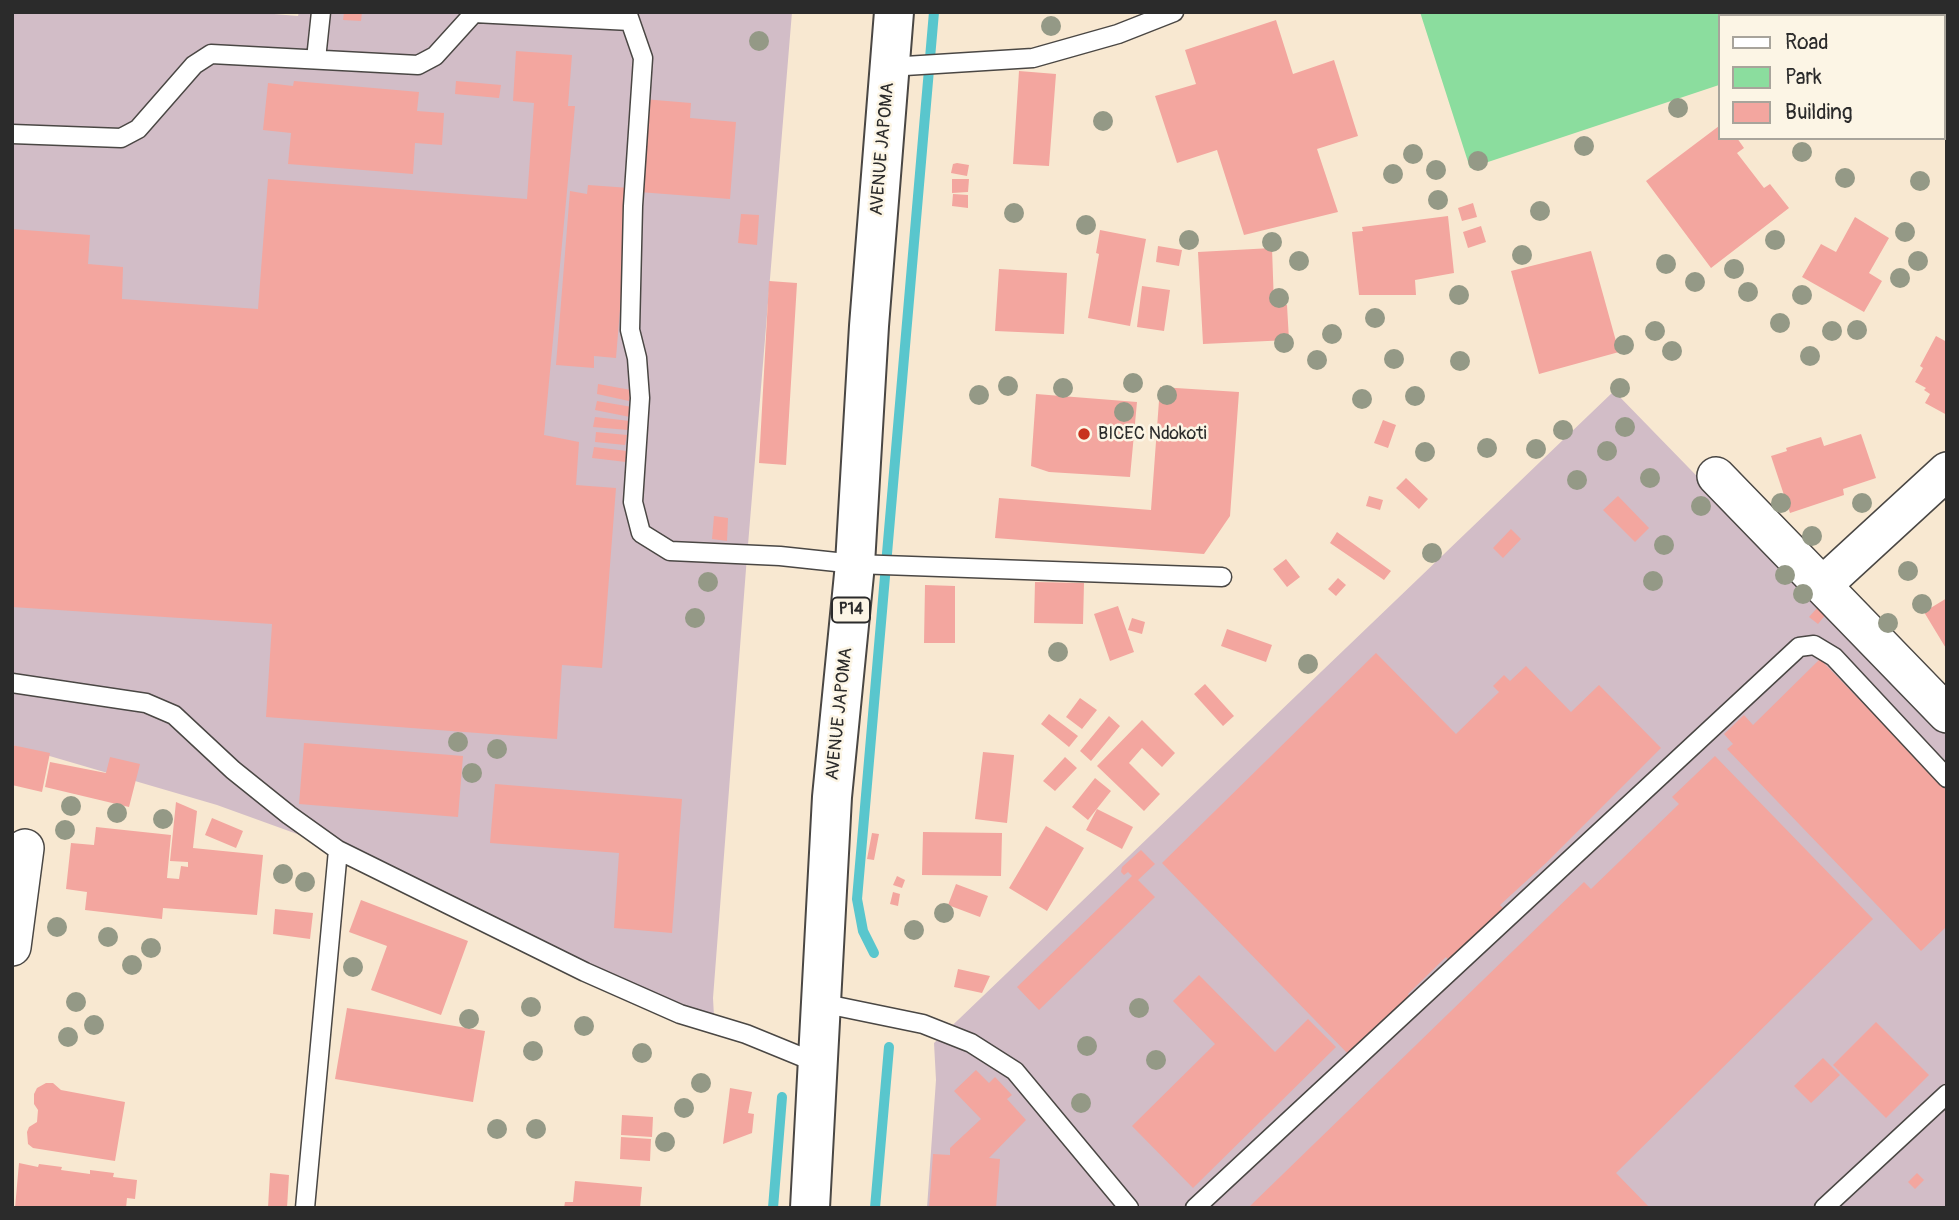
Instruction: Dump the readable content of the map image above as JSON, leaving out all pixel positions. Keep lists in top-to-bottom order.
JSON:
{
  "streets": {
    "main road": ["AVENUE JAPOMA", "P14"]
  },
  "places": ["BICEC Ndokoti"],
  "legend": ["Road", "Park", "Building"]
}
